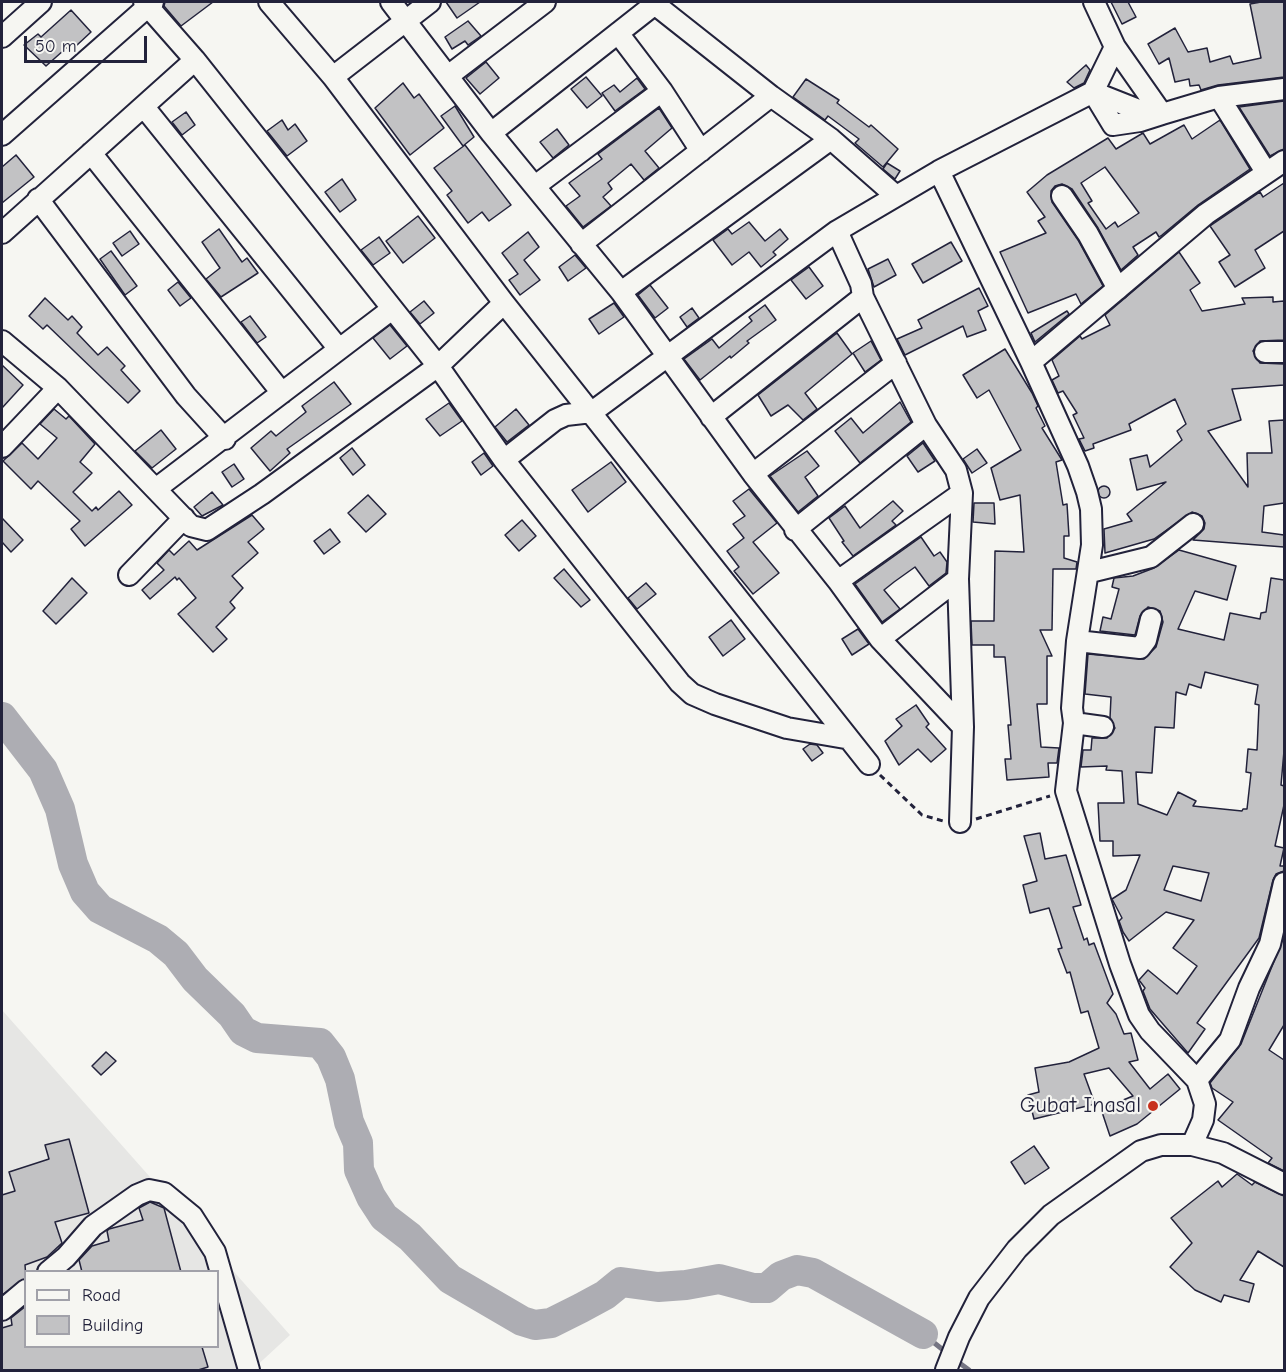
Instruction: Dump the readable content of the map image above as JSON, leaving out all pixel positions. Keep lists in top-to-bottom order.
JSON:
{
  "places": ["Gubat Inasal"],
  "legend": ["Road", "Building"],
  "scale_bar": "50 m"
}
